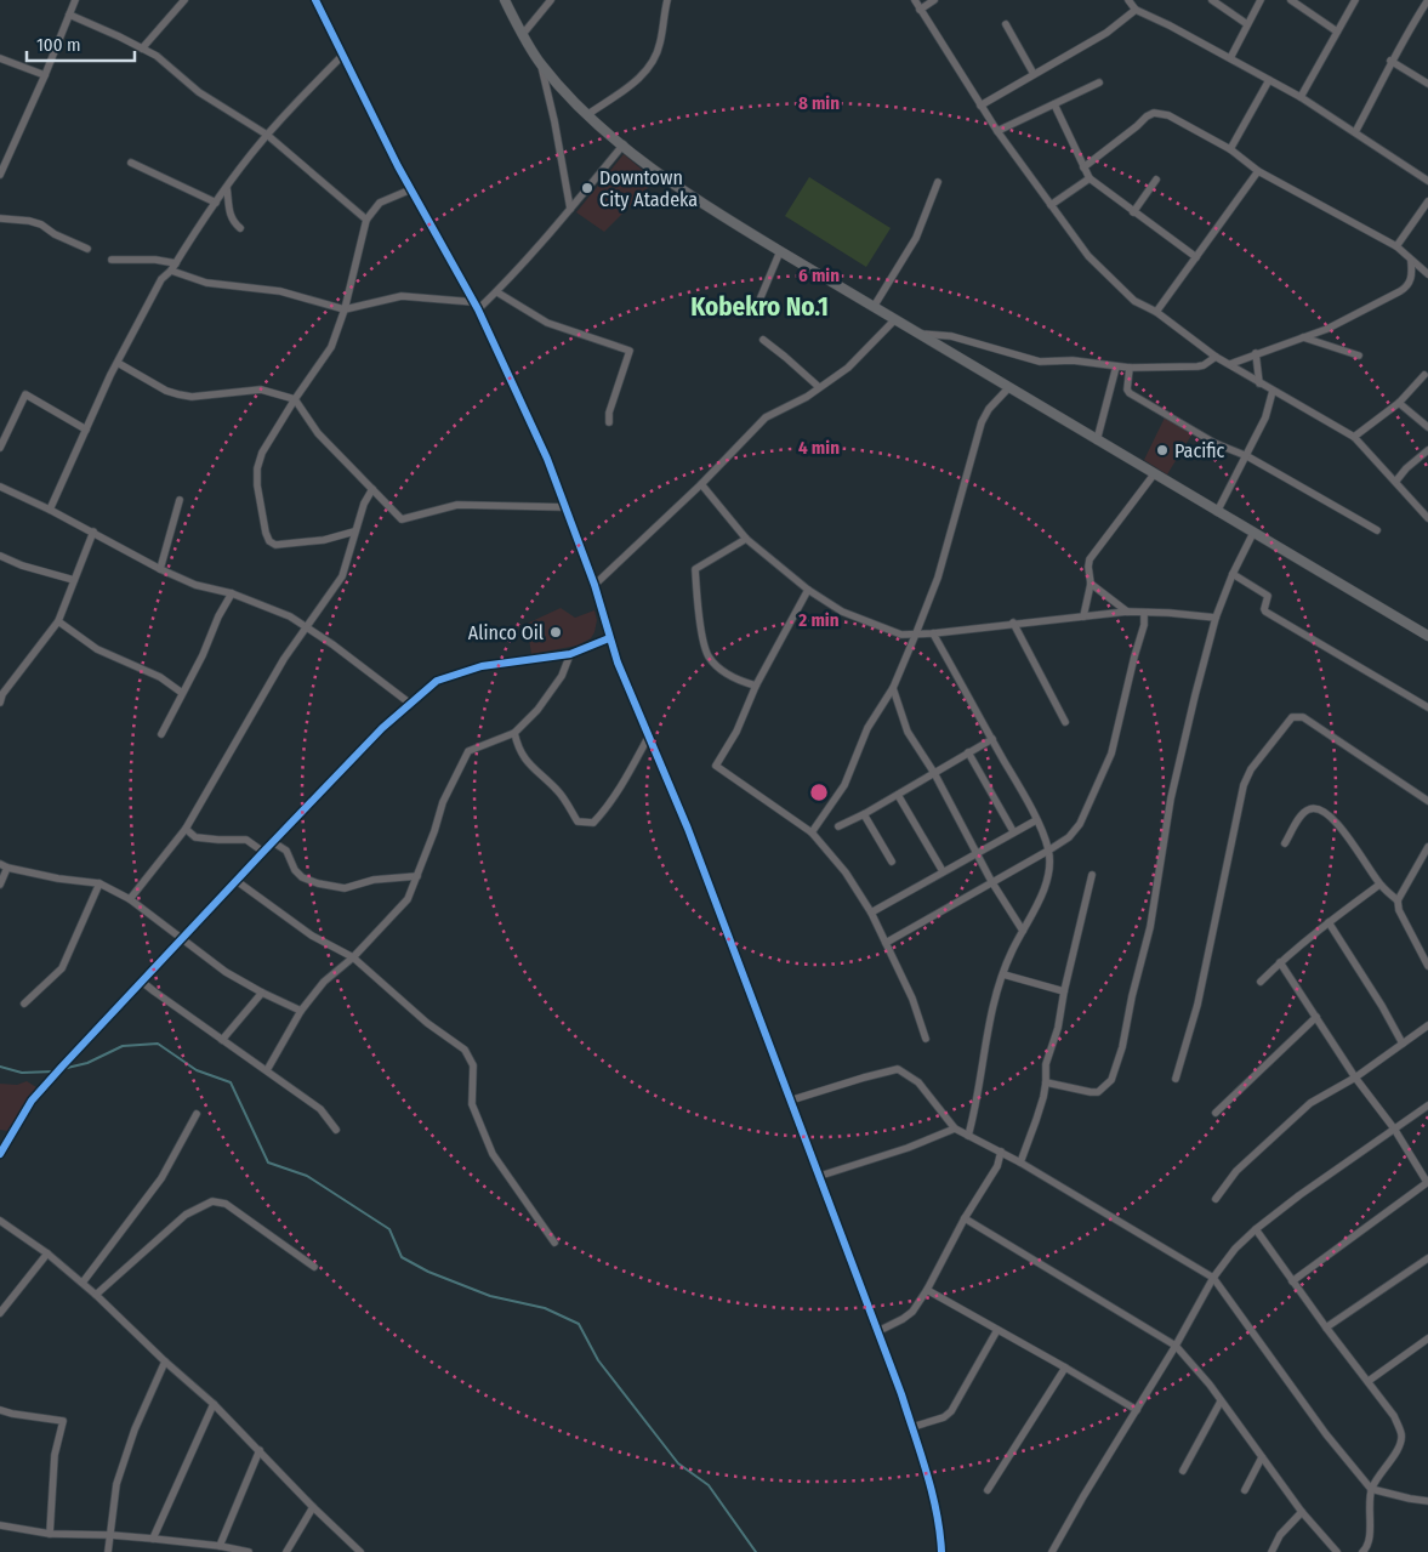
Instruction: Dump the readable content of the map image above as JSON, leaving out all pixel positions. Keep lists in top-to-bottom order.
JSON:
{
  "districts": ["Kobekro No.1"],
  "places": ["Downtown City Atadeka", "Pacific", "Alinco Oil"],
  "scale_bar": "100 m",
  "rings": [
    "8 min",
    "6 min",
    "4 min",
    "2 min"
  ]
}
